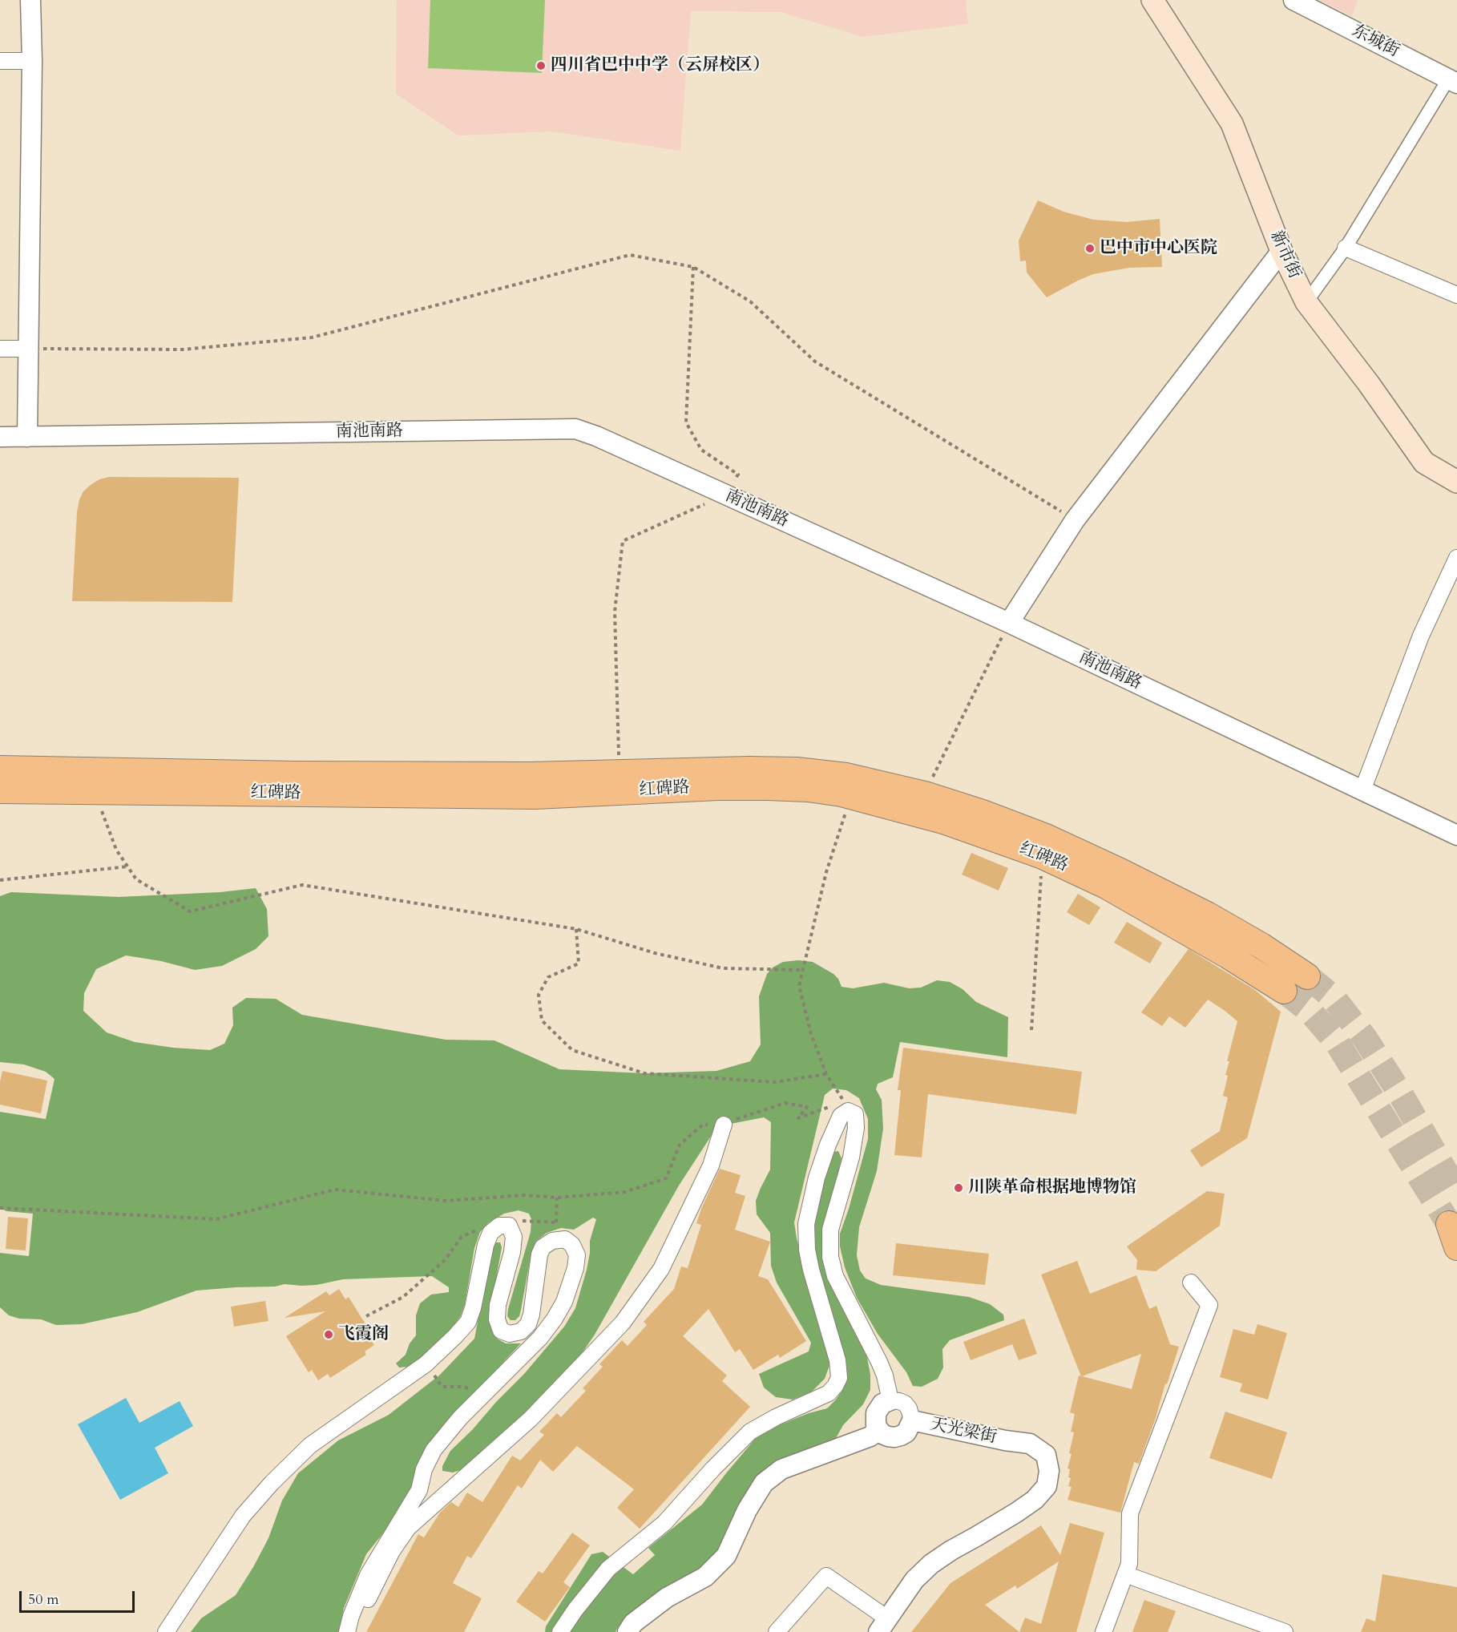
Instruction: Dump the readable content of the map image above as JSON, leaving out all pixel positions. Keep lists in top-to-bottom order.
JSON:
{
  "streets": {
    "main road": ["新市街", "红碑路"],
    "street": ["东城街", "南池南路", "天光梁街"]
  },
  "places": [
    "四川省巴中中学（云屏校区）",
    "巴中市中心医院",
    "川陕革命根据地博物馆",
    "飞霞阁"
  ],
  "scale_bar": "50 m"
}
